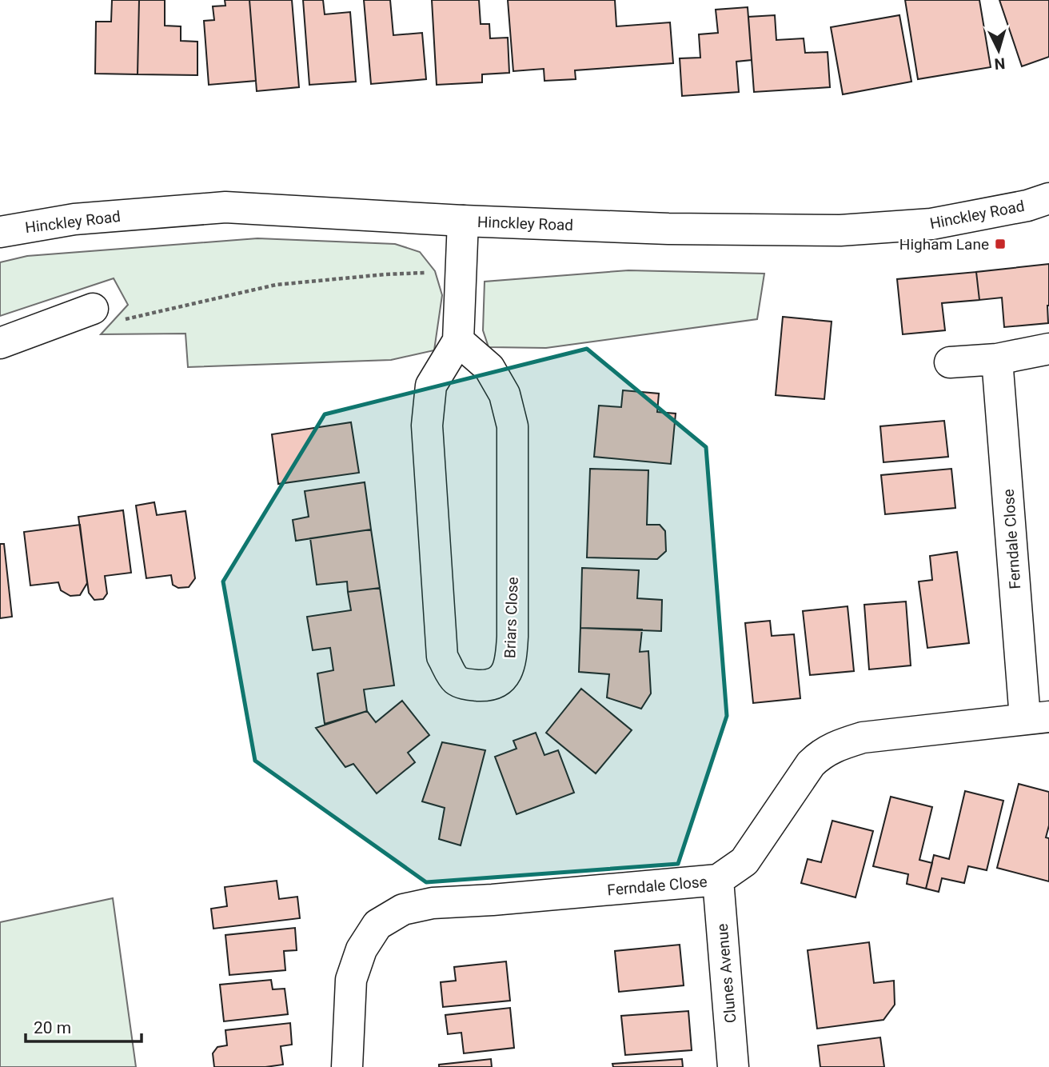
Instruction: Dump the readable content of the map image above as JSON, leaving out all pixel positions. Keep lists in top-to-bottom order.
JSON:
{
  "streets": {
    "street": [
      "Hinckley Road",
      "Ferndale Close",
      "Briars Close",
      "Clunes Avenue"
    ]
  },
  "crossings": [
    ["Hinckley Road", "Briars Close"],
    ["Ferndale Close", "Clunes Avenue"]
  ],
  "places": {
    "transit": ["Higham Lane"]
  },
  "scale_bar": "20 m",
  "north": "bottom"
}
